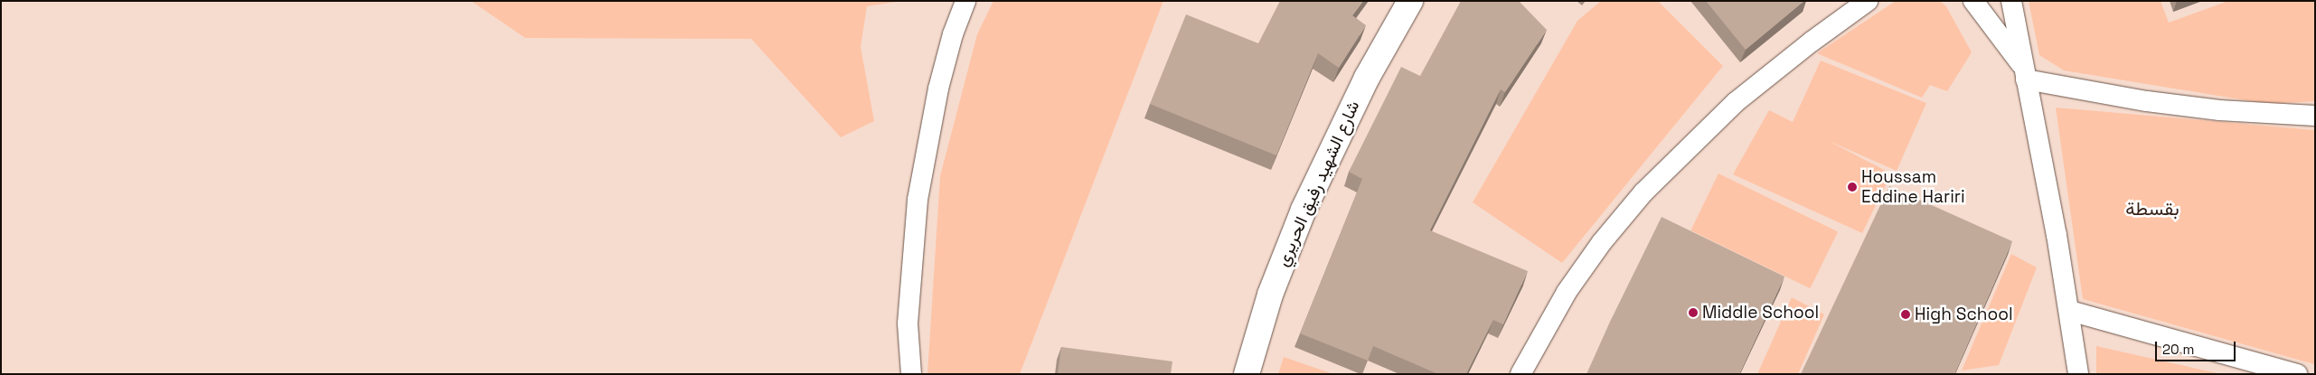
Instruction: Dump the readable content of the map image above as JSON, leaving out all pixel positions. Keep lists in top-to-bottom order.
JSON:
{
  "streets": {
    "street": ["شارع الشهيد رفيق الحريري"]
  },
  "districts": ["بقسطة"],
  "places": ["Houssam Eddine Hariri", "Middle School", "High School"],
  "scale_bar": "20 m"
}
